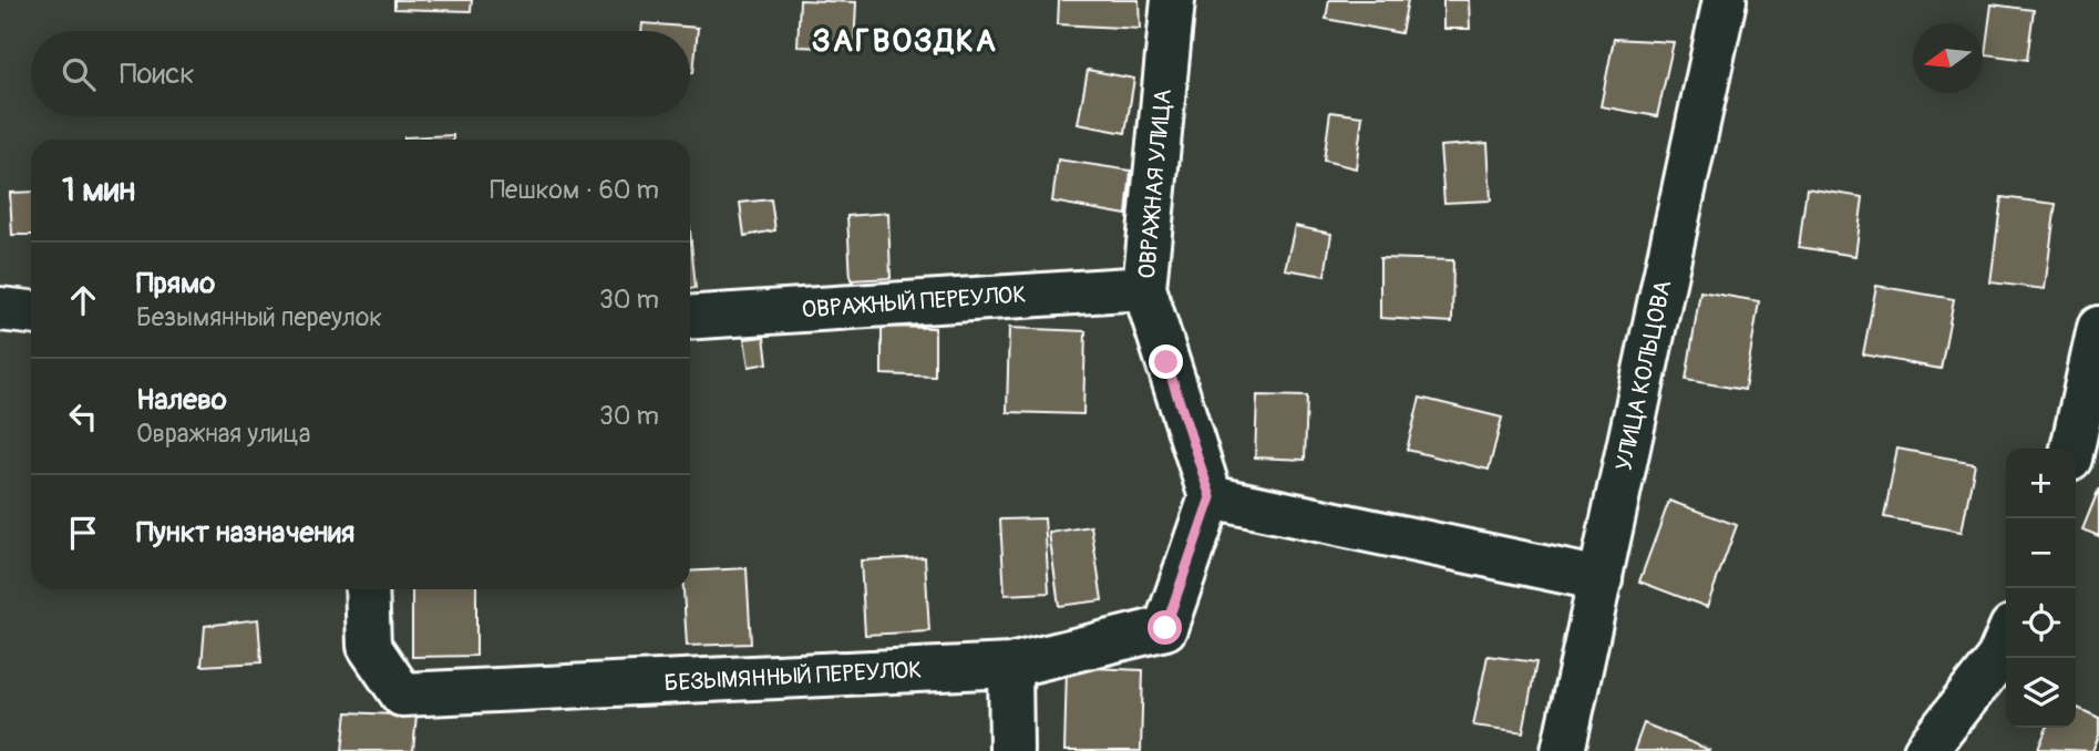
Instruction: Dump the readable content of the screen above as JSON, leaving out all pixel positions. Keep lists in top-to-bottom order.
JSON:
{
  "streets": {
    "street": [
      "ОВРАЖНАЯ УЛИЦА",
      "ОВРАЖНЫЙ ПЕРЕУЛОК",
      "УЛИЦА КОЛЬЦОВА",
      "БЕЗЫМЯННЫЙ ПЕРЕУЛОК"
    ]
  },
  "crossings": [
    ["ОВРАЖНАЯ УЛИЦА", "ОВРАЖНЫЙ ПЕРЕУЛОК"],
    ["ОВРАЖНАЯ УЛИЦА", "БЕЗЫМЯННЫЙ ПЕРЕУЛОК"]
  ],
  "districts": ["ЗАГВОЗДКА"],
  "north": "left",
  "page": {
    "search": "Поиск",
    "heading": ["1 мин", "Пешком · 60 m"],
    "list": [
      ["Прямо", "Безымянный переулок", "30 m"],
      ["Налево", "Овражная улица", "30 m"],
      "Пункт назначения"
    ],
    "map_buttons": ["+", "−"]
  }
}
